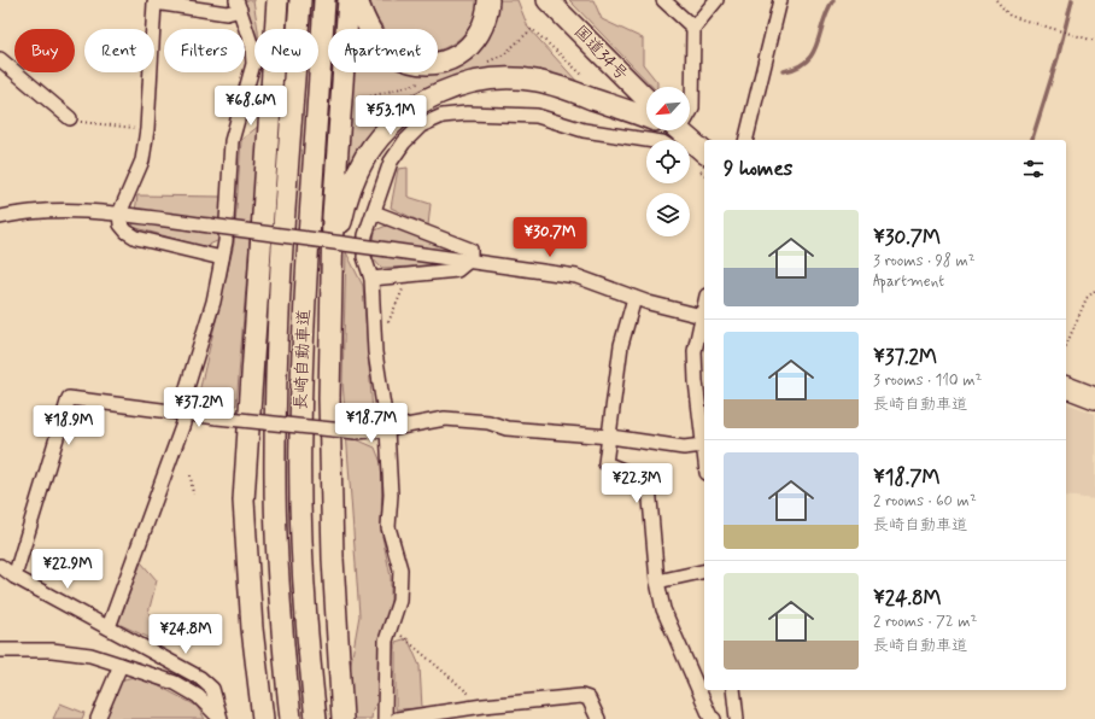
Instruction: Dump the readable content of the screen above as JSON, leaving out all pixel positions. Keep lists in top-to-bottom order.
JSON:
{
  "streets": {
    "highway": ["国道34号", "長崎自動車道"]
  },
  "north": "bottom left",
  "page": {
    "chip": [
      "Buy",
      "Rent",
      "Filters",
      "New",
      "Apartment"
    ],
    "price": [
      "¥68.6M",
      "¥53.1M",
      "¥30.7M",
      "¥37.2M",
      "¥18.7M",
      "¥18.9M",
      "¥22.3M",
      "¥22.9M",
      "¥24.8M"
    ],
    "heading": "9 homes",
    "list": [
      {
        "name": "¥30.7M",
        "note": "3 rooms · 98 m² · Apartment"
      },
      {
        "name": "¥37.2M",
        "note": "3 rooms · 110 m² · 長崎自動車道"
      },
      {
        "name": "¥18.7M",
        "note": "2 rooms · 60 m² · 長崎自動車道"
      },
      {
        "name": "¥24.8M",
        "note": "2 rooms · 72 m² · 長崎自動車道"
      }
    ]
  }
}
